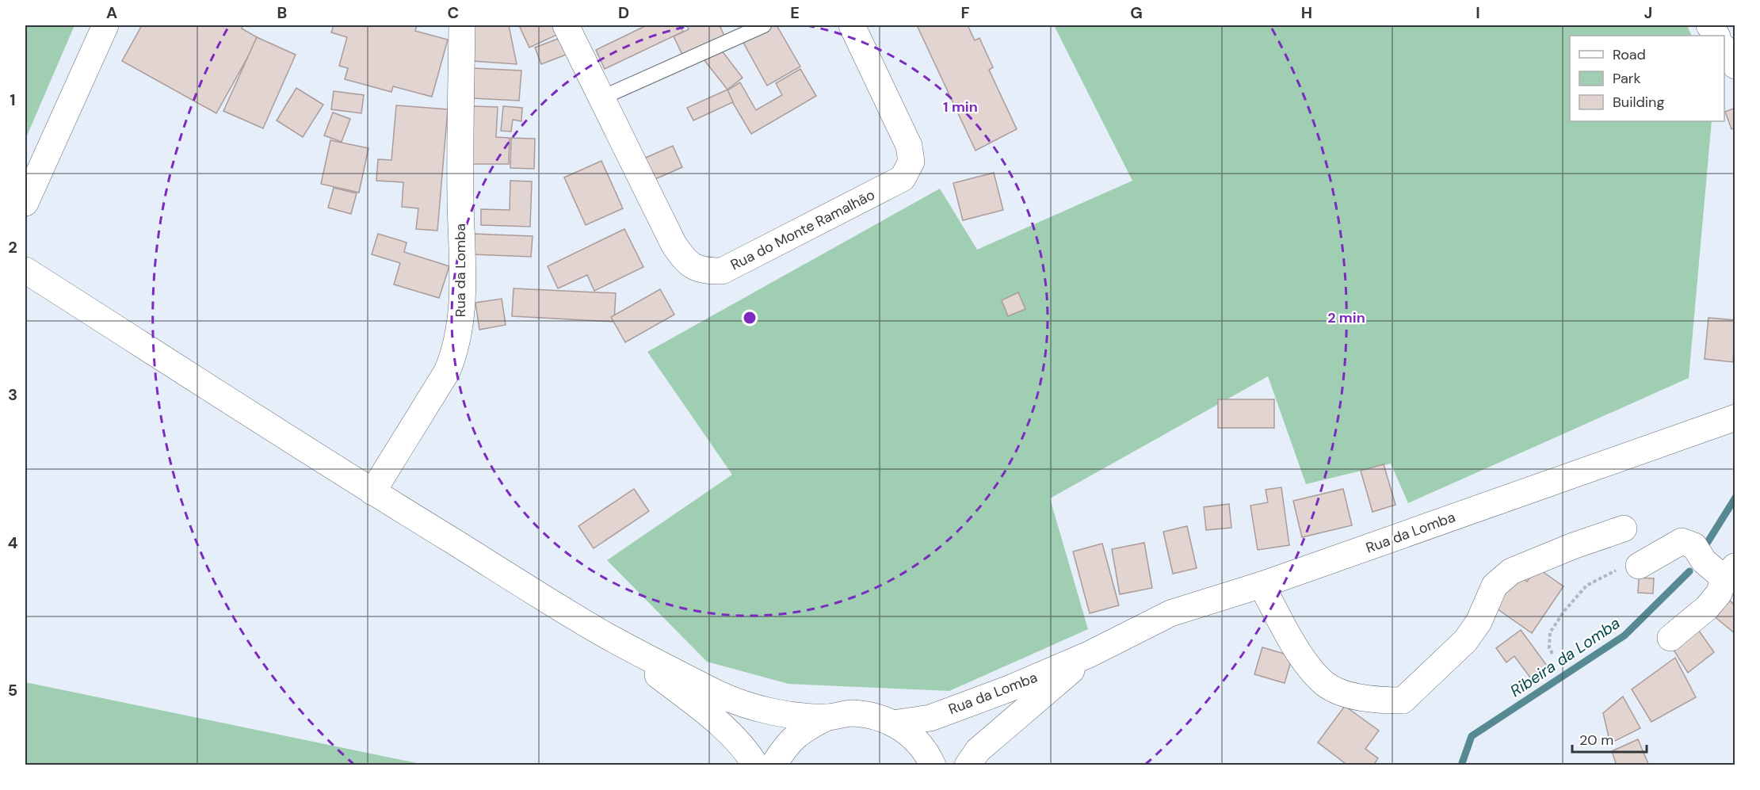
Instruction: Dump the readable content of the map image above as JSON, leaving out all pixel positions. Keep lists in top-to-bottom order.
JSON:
{
  "streets": {
    "main road": ["Rua do Monte Ramalhão", "Rua da Lomba"]
  },
  "water": ["Ribeira da Lomba"],
  "legend": ["Road", "Park", "Building"],
  "scale_bar": "20 m",
  "grid": {
    "columns": [
      "A",
      "B",
      "C",
      "D",
      "E",
      "F",
      "G",
      "H",
      "I",
      "J"
    ],
    "rows": [
      "1",
      "2",
      "3",
      "4",
      "5"
    ]
  },
  "rings": ["1 min", "2 min"]
}
